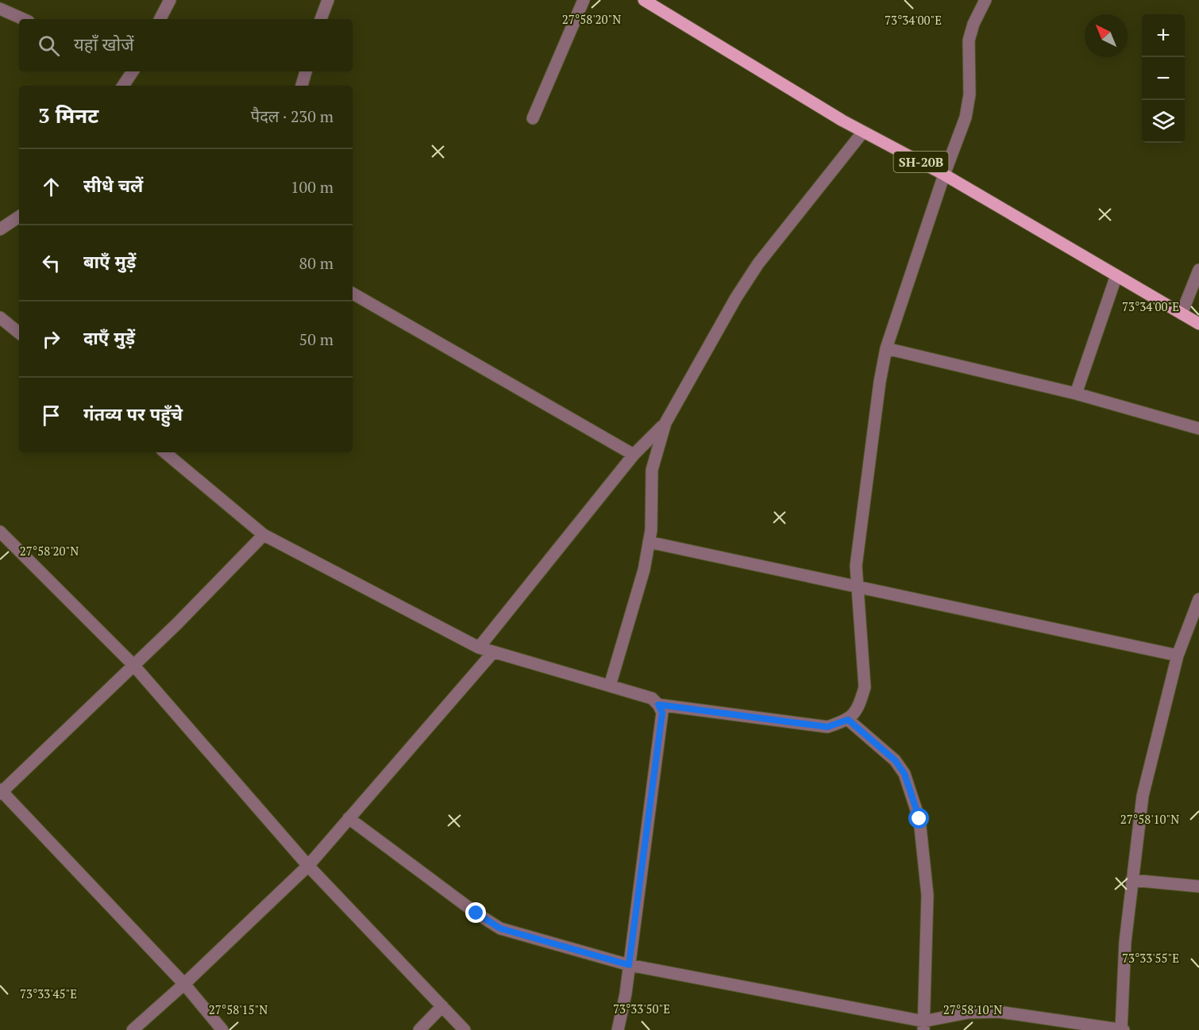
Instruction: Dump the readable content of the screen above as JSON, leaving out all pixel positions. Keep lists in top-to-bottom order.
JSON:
{
  "streets": {
    "main road": ["SH-20B"]
  },
  "north": "top left",
  "page": {
    "map_buttons": ["+", "−"],
    "search": "यहाँ खोजें",
    "heading": ["3 मिनट", "पैदल · 230 m"],
    "list": [
      ["सीधे चलें", "100 m"],
      ["बाएँ मुड़ें", "80 m"],
      ["दाएँ मुड़ें", "50 m"],
      "गंतव्य पर पहुँचे"
    ]
  },
  "coordinates": [
    "27°58'20\"N",
    "73°34'00\"E",
    "27°58'10\"N",
    "73°33'55\"E",
    "73°33'45\"E",
    "73°33'50\"E",
    "27°58'15\"N"
  ]
}
